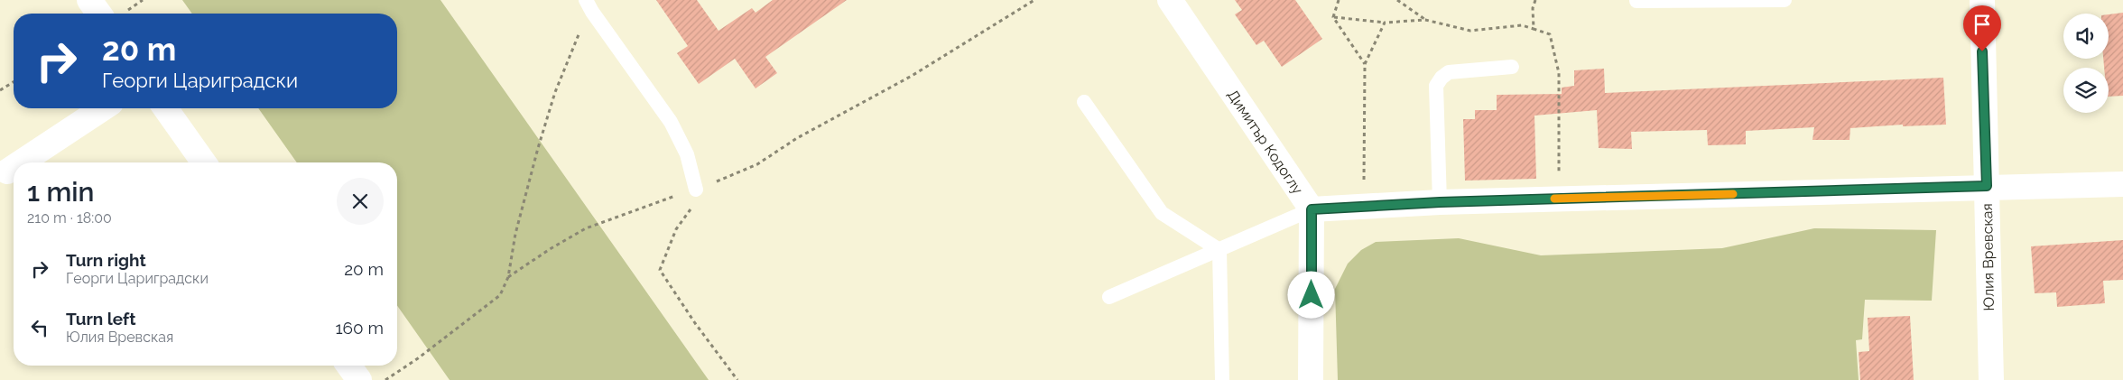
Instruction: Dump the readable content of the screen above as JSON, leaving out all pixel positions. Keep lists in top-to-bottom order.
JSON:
{
  "streets": {
    "street": ["Димитър Кодоглу", "Юлия Вревская"]
  },
  "page": {
    "turn": ["20 m", "Георги Цариградски"],
    "heading": ["1 min", "210 m · 18:00"],
    "list": [
      {
        "name": "Turn right",
        "note": "Георги Цариградски",
        "value": "20 m"
      },
      {
        "name": "Turn left",
        "note": "Юлия Вревская",
        "value": "160 m"
      }
    ]
  }
}
